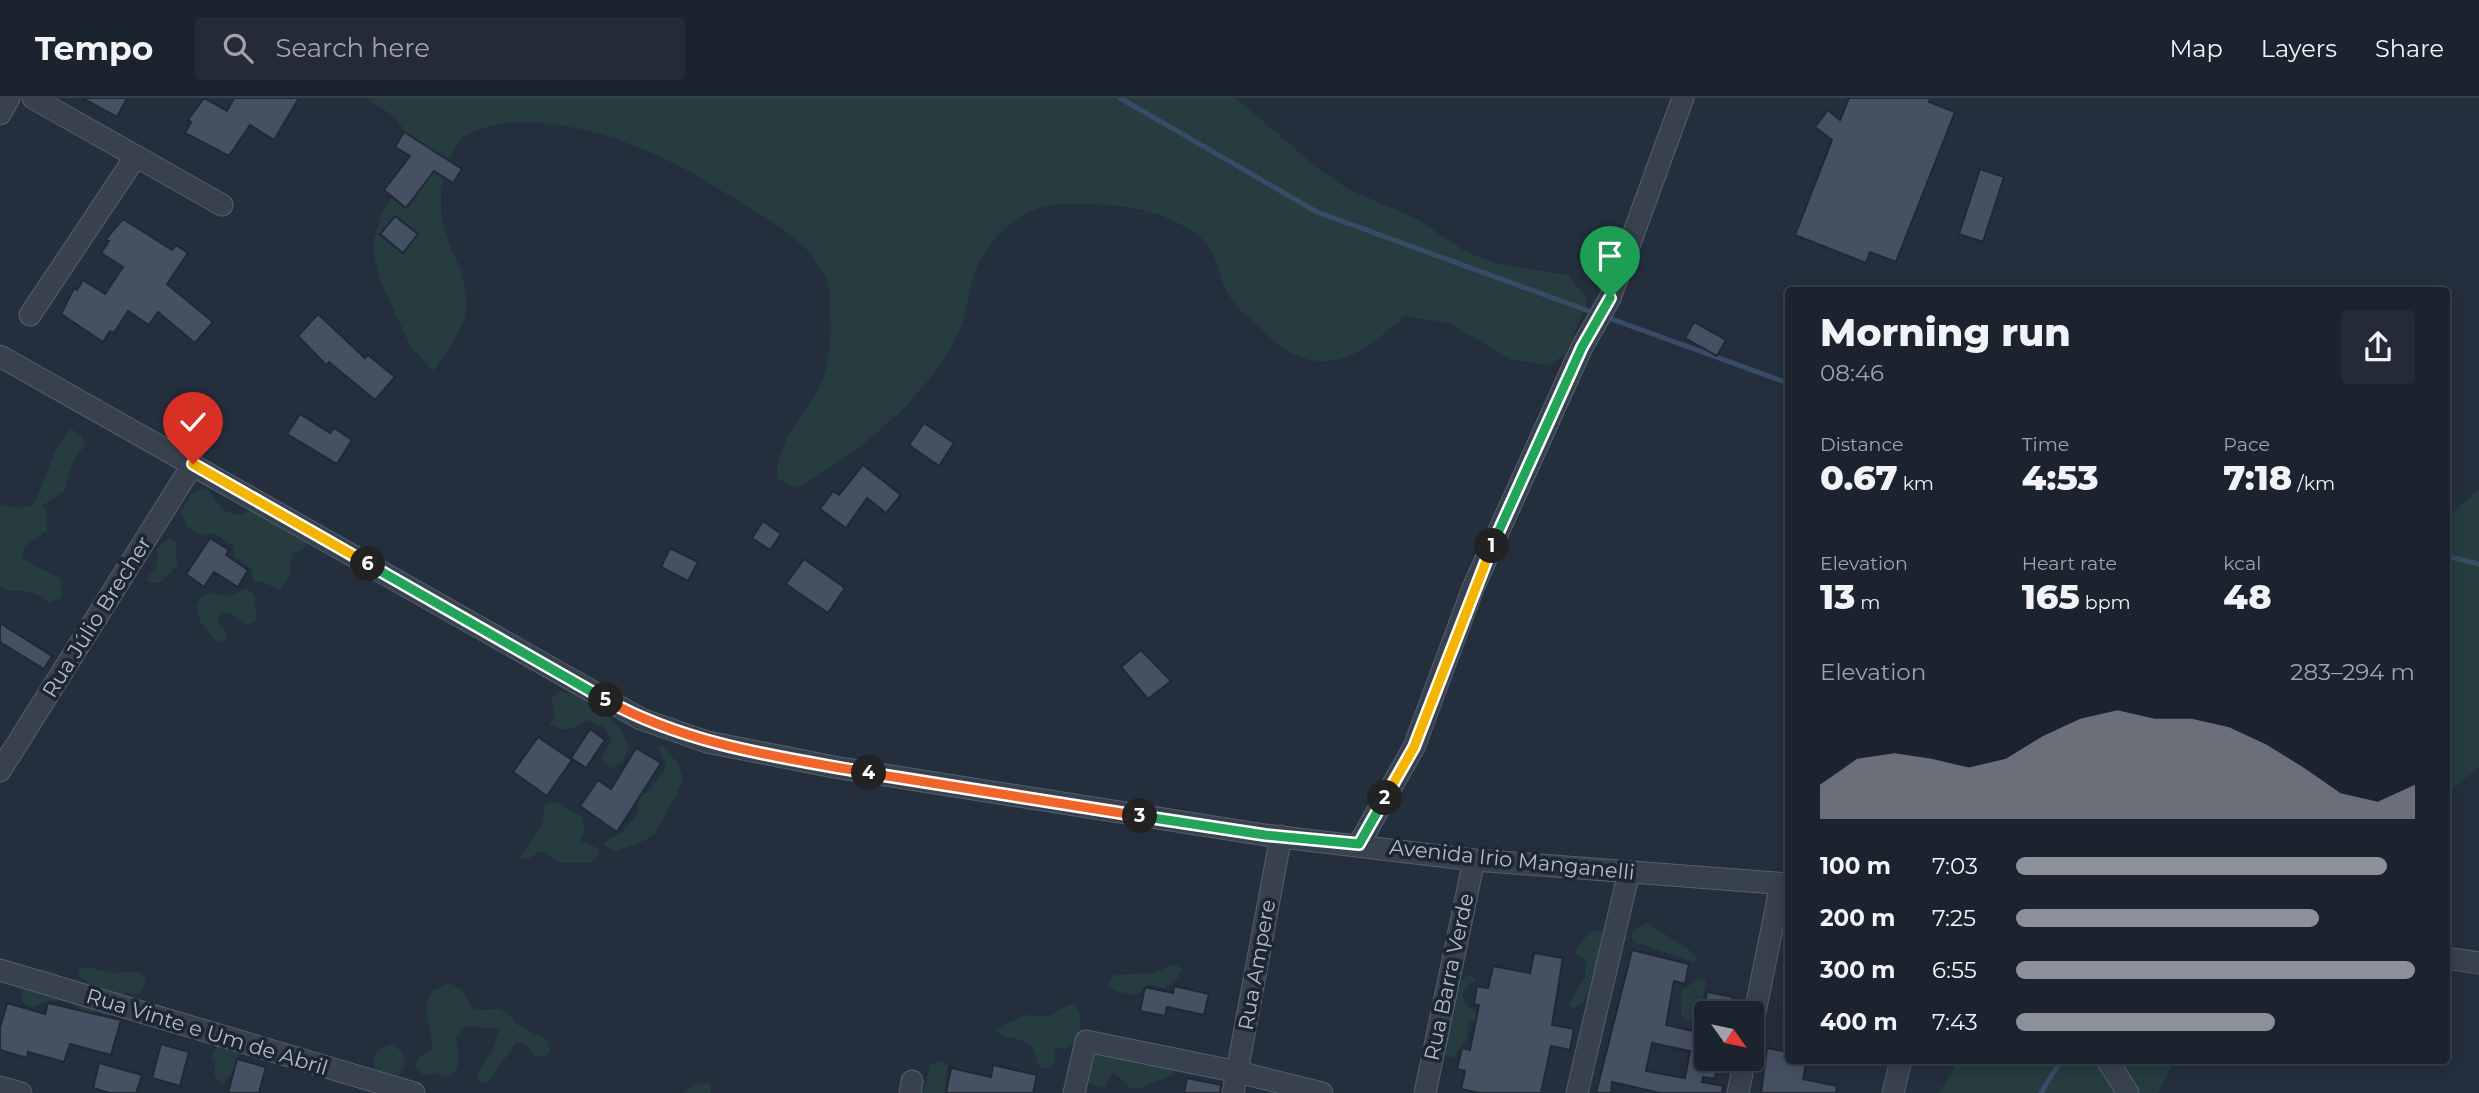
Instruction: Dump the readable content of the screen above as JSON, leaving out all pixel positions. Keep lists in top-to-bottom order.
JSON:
{
  "streets": {
    "street": [
      "Rua Júlio Brecher",
      "Avenida Irio Manganelli",
      "Rua Ampere",
      "Rua Barra Verde",
      "Rua Vinte e Um de Abril"
    ]
  },
  "crossings": [
    ["Rua Júlio Brecher", "Avenida Irio Manganelli"],
    ["Avenida Irio Manganelli", "Rua Ampere"],
    ["Avenida Irio Manganelli", "Rua Barra Verde"]
  ],
  "north": "bottom right",
  "page": {
    "header": "Tempo",
    "search": "Search here",
    "nav": ["Map", "Layers", "Share"],
    "heading": ["Morning run", "08:46"],
    "stats": [
      ["Distance", "0.67 km"],
      ["Time", "4:53"],
      ["Pace", "7:18 /km"],
      ["Elevation", "13 m"],
      ["Heart rate", "165 bpm"],
      ["kcal", "48"]
    ],
    "pins": [
      "1",
      "6",
      "5",
      "4",
      "2",
      "3"
    ],
    "chart": ["Elevation", "283–294 m"],
    "list": [
      {
        "name": "100 m",
        "note": "7:03"
      },
      {
        "name": "200 m",
        "note": "7:25"
      },
      {
        "name": "300 m",
        "note": "6:55"
      },
      {
        "name": "400 m",
        "note": "7:43"
      }
    ]
  }
}
